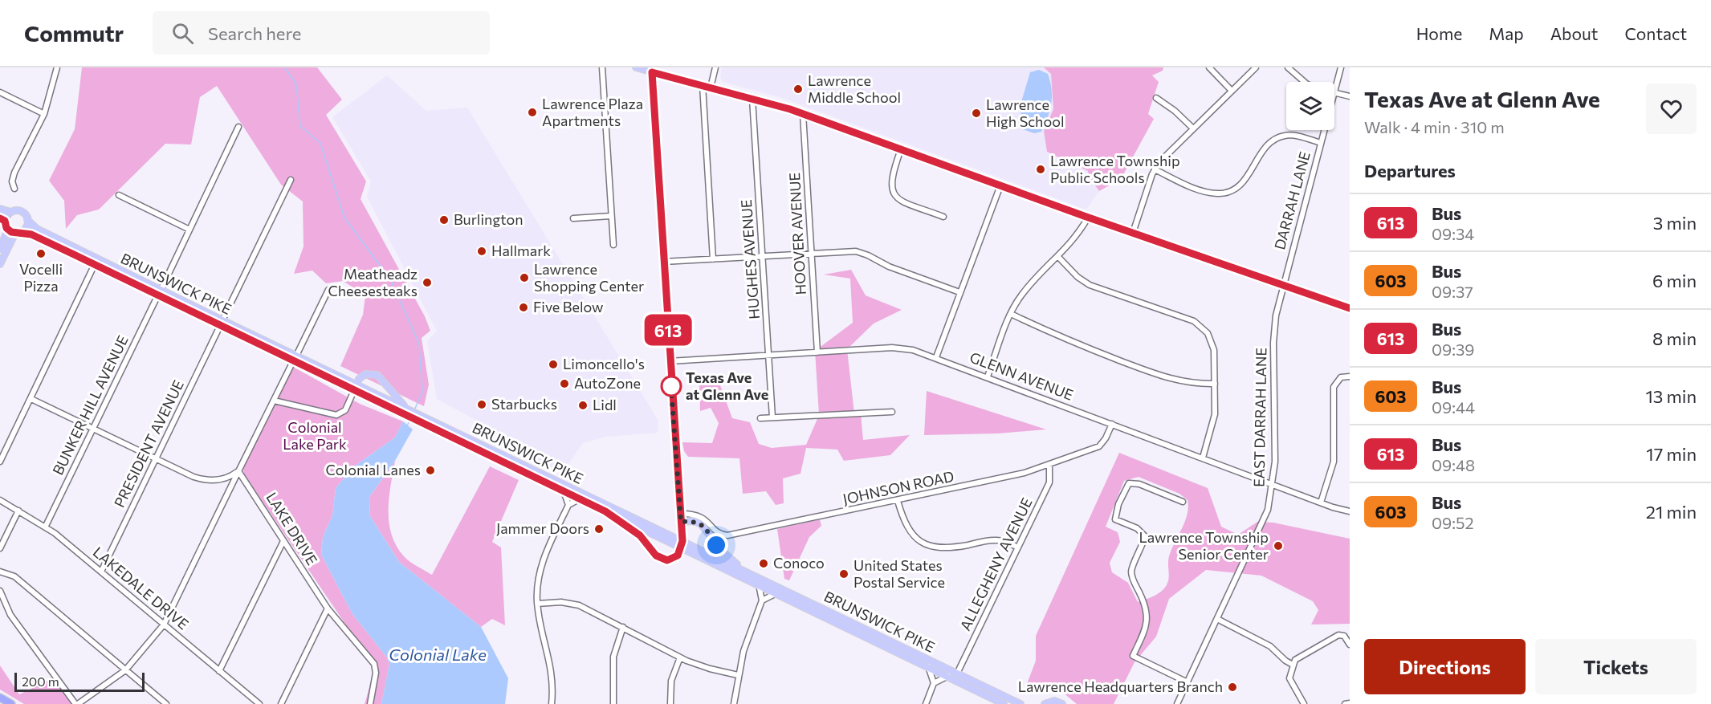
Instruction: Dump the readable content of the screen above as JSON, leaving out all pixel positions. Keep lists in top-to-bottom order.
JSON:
{
  "streets": {
    "main road": ["BRUNSWICK PIKE"],
    "street": [
      "DARRAH LANE",
      "HOOVER AVENUE",
      "HUGHES AVENUE",
      "GLENN AVENUE",
      "BUNKER HILL AVENUE",
      "EAST DARRAH LANE",
      "PRESIDENT AVENUE",
      "JOHNSON ROAD",
      "LAKE DRIVE",
      "ALLEGHENY AVENUE",
      "LAKEDALE DRIVE"
    ]
  },
  "crossings": [
    ["DARRAH LANE", "EAST DARRAH LANE"],
    ["HOOVER AVENUE", "GLENN AVENUE"],
    ["HUGHES AVENUE", "GLENN AVENUE"],
    ["BRUNSWICK PIKE", "BUNKER HILL AVENUE"],
    ["BRUNSWICK PIKE", "PRESIDENT AVENUE"],
    ["BRUNSWICK PIKE", "ALLEGHENY AVENUE"],
    ["GLENN AVENUE", "EAST DARRAH LANE"],
    ["GLENN AVENUE", "JOHNSON ROAD"],
    ["BUNKER HILL AVENUE", "LAKEDALE DRIVE"],
    ["PRESIDENT AVENUE", "LAKEDALE DRIVE"],
    ["JOHNSON ROAD", "ALLEGHENY AVENUE"]
  ],
  "water": ["Colonial Lake"],
  "parks": ["Colonial Lake Park"],
  "places": [
    "Lawrence Middle School",
    "Lawrence Plaza Apartments",
    "Lawrence High School",
    "Lawrence Township Public Schools",
    "Burlington",
    "Hallmark",
    "Vocelli Pizza",
    "Lawrence Shopping Center",
    "Meatheadz Cheesesteaks",
    "Five Below",
    "Limoncello's",
    "AutoZone",
    "Texas Ave at Glenn Ave",
    "Starbucks",
    "Lidl",
    "Colonial Lanes",
    "Jammer Doors",
    "Lawrence Township Senior Center",
    "Conoco",
    "United States Postal Service",
    "Lawrence Headquarters Branch"
  ],
  "lines": ["bus line 613"],
  "scale_bar": "200 m",
  "page": {
    "header": "Commutr",
    "search": "Search here",
    "nav": [
      "Home",
      "Map",
      "About",
      "Contact"
    ],
    "on_map": "613",
    "heading": [
      ["Texas Ave at Glenn Ave", "Walk · 4 min · 310 m"],
      "Departures"
    ],
    "list": [
      {
        "mark": "613",
        "name": "Bus",
        "note": "09:34",
        "value": "3 min"
      },
      {
        "mark": "603",
        "name": "Bus",
        "note": "09:37",
        "value": "6 min"
      },
      {
        "mark": "613",
        "name": "Bus",
        "note": "09:39",
        "value": "8 min"
      },
      {
        "mark": "603",
        "name": "Bus",
        "note": "09:44",
        "value": "13 min"
      },
      {
        "mark": "613",
        "name": "Bus",
        "note": "09:48",
        "value": "17 min"
      },
      {
        "mark": "603",
        "name": "Bus",
        "note": "09:52",
        "value": "21 min"
      }
    ],
    "buttons": ["Directions", "Tickets"],
    "scale": "200 m"
  }
}
